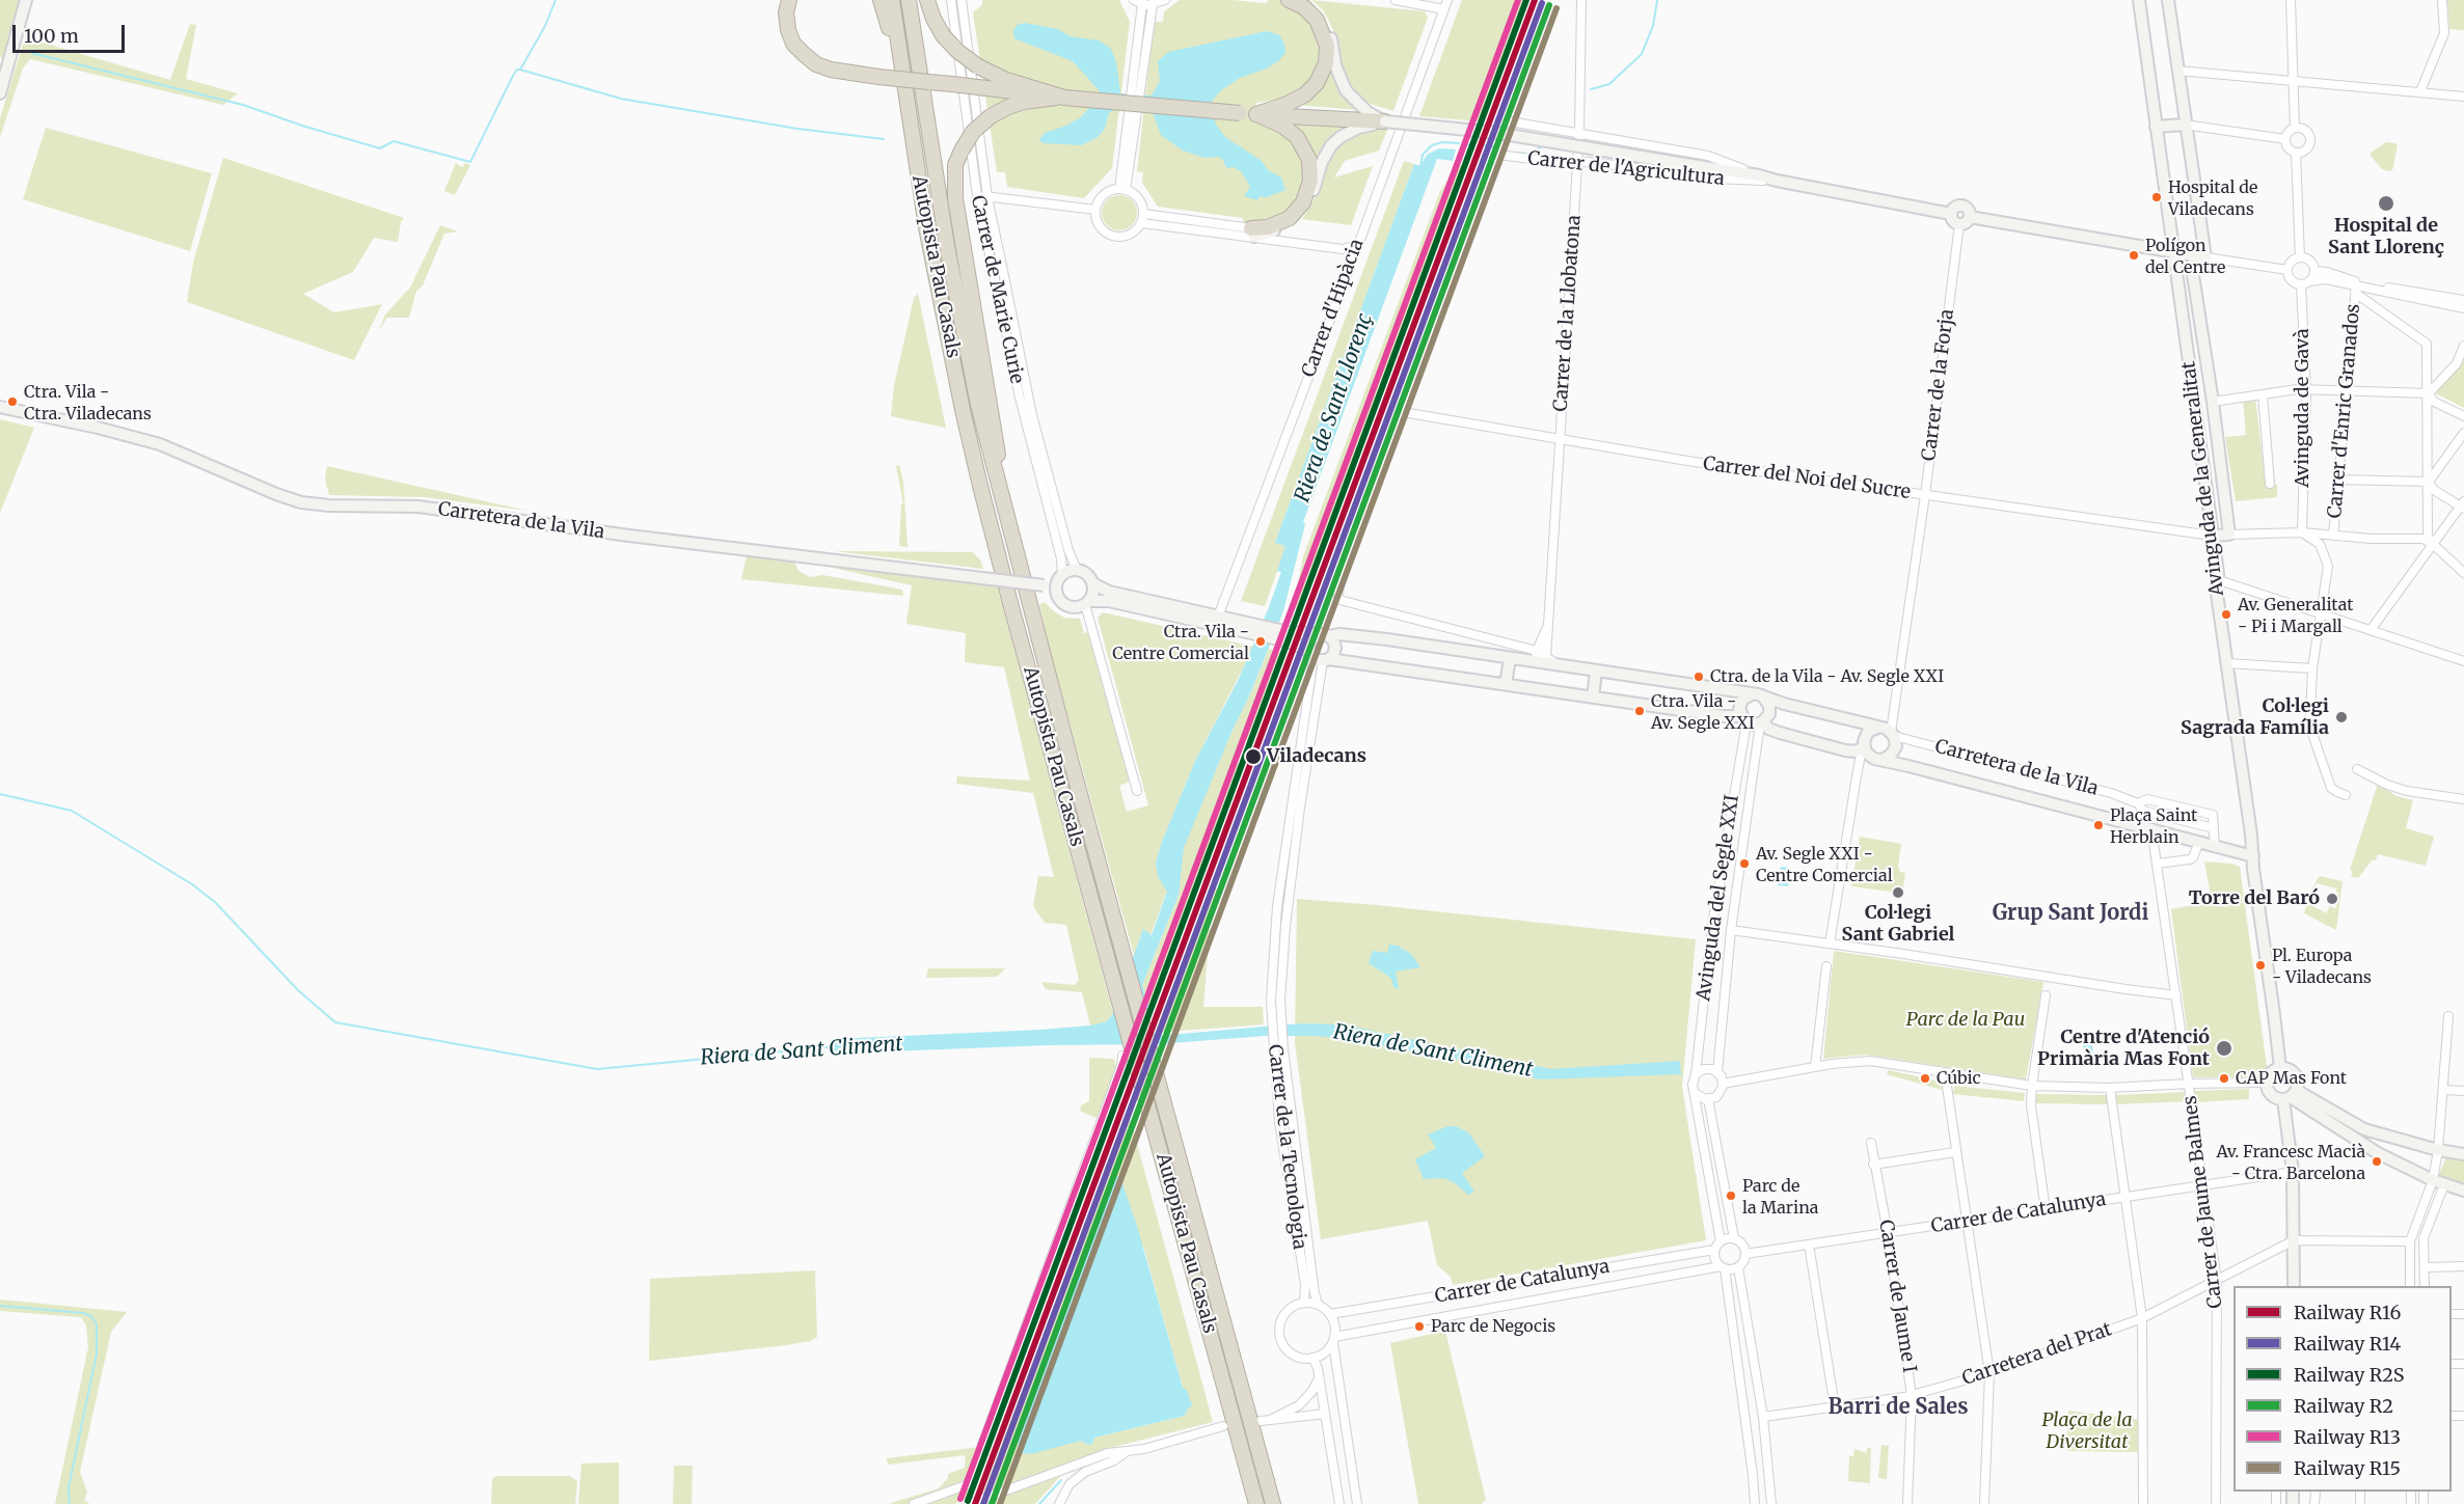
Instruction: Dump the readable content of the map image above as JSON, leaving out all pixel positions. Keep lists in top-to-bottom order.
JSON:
{
  "streets": {
    "highway": ["Autopista Pau Casals"],
    "street": [
      "Carrer de l'Agricultura",
      "Carrer de Marie Curie",
      "Carrer d'Hipàcia",
      "Carrer de la Llobatona",
      "Carrer de la Forja",
      "Avinguda de Gavà",
      "Carrer d'Enric Granados",
      "Carrer del Noi del Sucre",
      "Avinguda de la Generalitat",
      "Carretera de la Vila",
      "Avinguda del Segle XXI",
      "Carrer de la Tecnologia",
      "Carrer de Jaume Balmes",
      "Carrer de Catalunya",
      "Carrer de Jaume I",
      "Carretera del Prat"
    ]
  },
  "crossings": [
    ["Carrer de l'Agricultura", "Carrer de la Llobatona"],
    ["Carrer de l'Agricultura", "Carrer de la Forja"],
    ["Carrer de Marie Curie", "Carretera de la Vila"],
    ["Carrer de la Llobatona", "Carrer del Noi del Sucre"],
    ["Carrer de la Forja", "Carrer del Noi del Sucre"],
    ["Carrer de la Forja", "Carretera de la Vila"],
    ["Carrer del Noi del Sucre", "Avinguda de la Generalitat"],
    ["Avinguda de la Generalitat", "Carretera de la Vila"],
    ["Carretera de la Vila", "Carrer de Jaume Balmes"],
    ["Carrer de la Tecnologia", "Carrer de Catalunya"],
    ["Carrer de Jaume Balmes", "Carrer de Catalunya"],
    ["Carrer de Jaume Balmes", "Carretera del Prat"],
    ["Carrer de Catalunya", "Carrer de Jaume I"],
    ["Carrer de Jaume I", "Carretera del Prat"]
  ],
  "districts": ["Grup Sant Jordi", "Barri de Sales"],
  "water": ["Riera de Sant Llorenç", "Riera de Sant Climent"],
  "parks": ["Parc de la Pau", "Plaça de la Diversitat"],
  "places": [
    "Hospital de Viladecans",
    "Hospital de Sant Llorenç",
    "Polígon del Centre",
    "Ctra. Vila - Ctra. Viladecans",
    "Av. Generalitat - Pi i Margall",
    "Ctra. Vila - Centre Comercial",
    "Ctra. de la Vila - Av. Segle XXI",
    "Ctra. Vila - Av. Segle XXI",
    "Col·legi Sagrada Família",
    "Viladecans",
    "Plaça Saint Herblain",
    "Av. Segle XXI - Centre Comercial",
    "Col·legi Sant Gabriel",
    "Torre del Baró",
    "Pl. Europa - Viladecans",
    "Centre d'Atenció Primària Mas Font",
    "Cúbic",
    "CAP Mas Font",
    "Av. Francesc Macià - Ctra. Barcelona",
    "Parc de la Marina",
    "Parc de Negocis"
  ],
  "lines": [
    "rail line R16",
    "rail line R2S",
    "rail line R13",
    "rail line R14",
    "rail line R2",
    "rail line R15"
  ],
  "legend": [
    "Railway R16",
    "Railway R14",
    "Railway R2S",
    "Railway R2",
    "Railway R13",
    "Railway R15"
  ],
  "scale_bar": "100 m"
}
